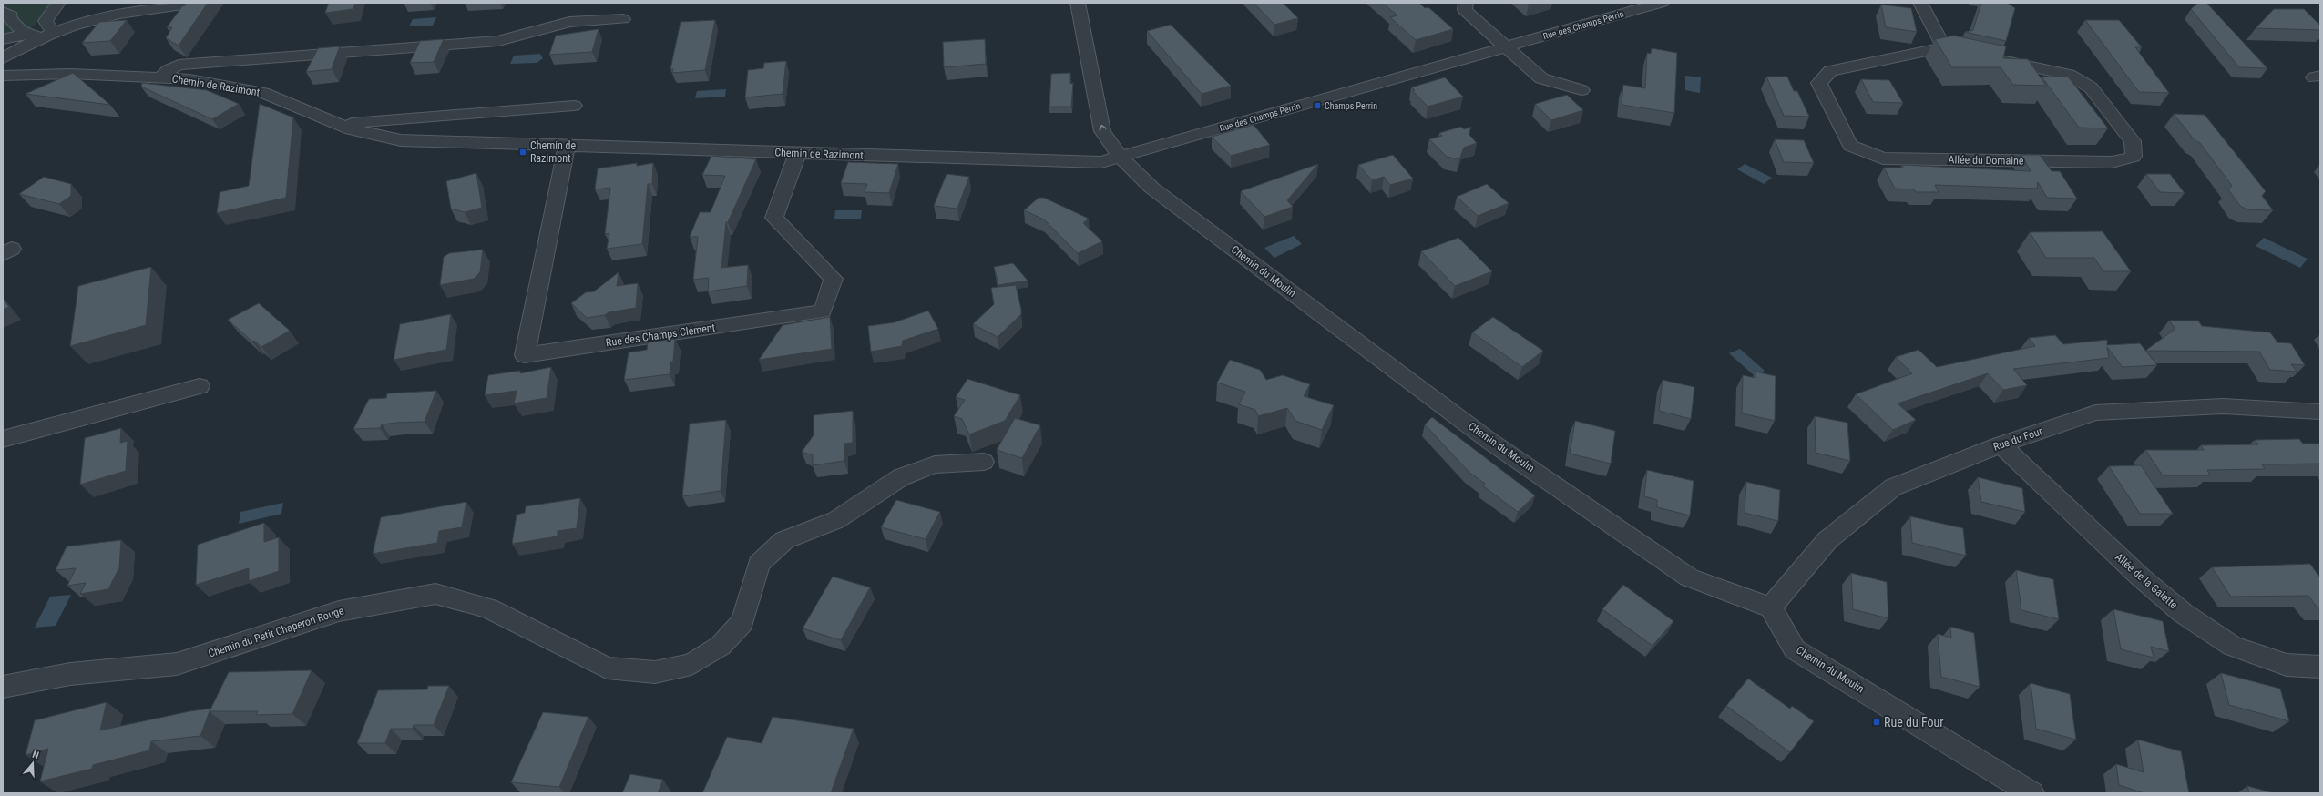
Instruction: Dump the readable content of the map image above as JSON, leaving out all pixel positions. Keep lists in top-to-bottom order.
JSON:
{
  "streets": {
    "street": [
      "Rue des Champs Perrin",
      "Chemin de Razimont",
      "Allée du Domaine",
      "Chemin du Moulin",
      "Rue des Champs Clément",
      "Rue du Four",
      "Allée de la Galette",
      "Chemin du Petit Chaperon Rouge"
    ]
  },
  "crossings": [
    ["Rue des Champs Perrin", "Chemin de Razimont"],
    ["Rue des Champs Perrin", "Chemin du Moulin"],
    ["Chemin de Razimont", "Chemin du Moulin"],
    ["Chemin de Razimont", "Rue des Champs Clément"],
    ["Chemin du Moulin", "Rue du Four"],
    ["Rue du Four", "Allée de la Galette"]
  ],
  "places": {
    "transit": ["Champs Perrin", "Chemin de Razimont", "Rue du Four"]
  },
  "north": "top"
}
